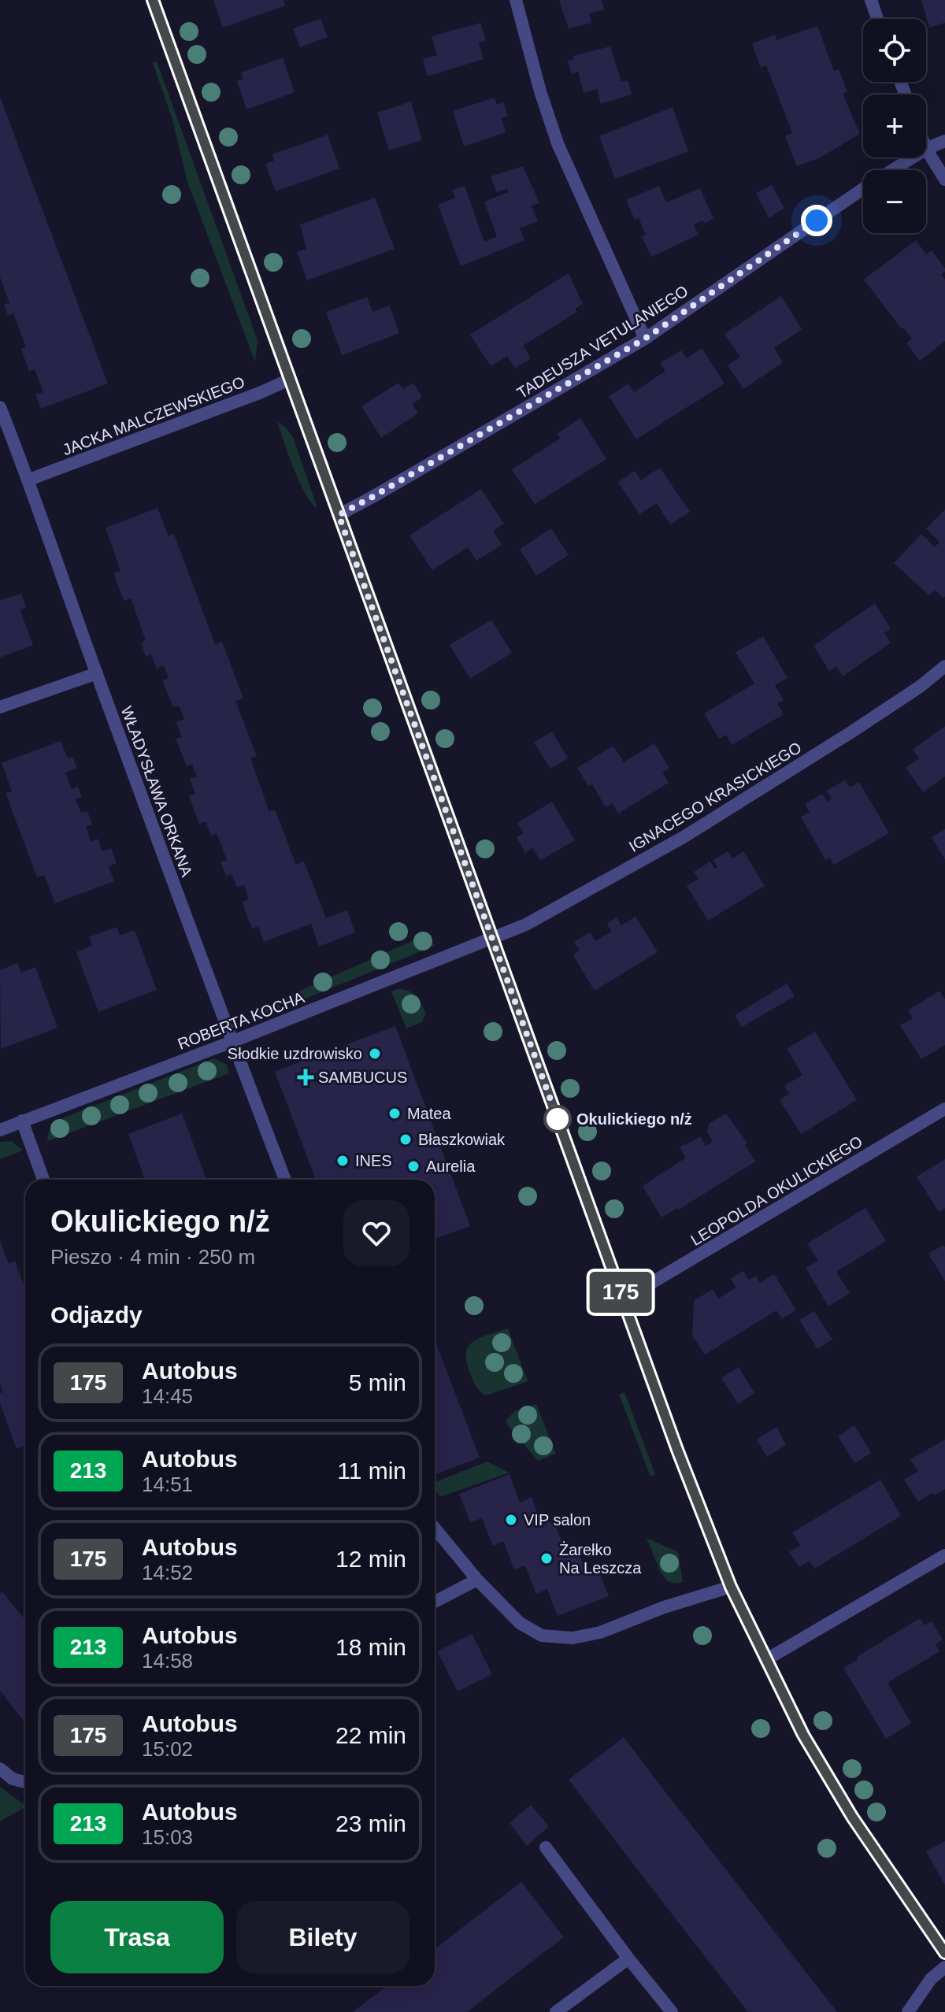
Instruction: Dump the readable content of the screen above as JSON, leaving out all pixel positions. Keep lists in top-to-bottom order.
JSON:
{
  "streets": {
    "street": [
      "TADEUSZA VETULANIEGO",
      "JACKA MALCZEWSKIEGO",
      "WŁADYSŁAWA ORKANA",
      "IGNACEGO KRASICKIEGO",
      "ROBERTA KOCHA",
      "LEOPOLDA OKULICKIEGO"
    ]
  },
  "crossings": [
    ["JACKA MALCZEWSKIEGO", "WŁADYSŁAWA ORKANA"],
    ["WŁADYSŁAWA ORKANA", "ROBERTA KOCHA"],
    ["IGNACEGO KRASICKIEGO", "ROBERTA KOCHA"]
  ],
  "places": {
    "other": [
      "Słodkie uzdrowisko",
      "Matea",
      "Okulickiego n/ż",
      "Błaszkowiak",
      "INES",
      "Aurelia",
      "VIP salon",
      "Żarełko Na Leszcza"
    ],
    "health": ["SAMBUCUS"]
  },
  "lines": ["bus line 175"],
  "page": {
    "on_map": "175",
    "map_buttons": ["+", "−"],
    "heading": [
      ["Okulickiego n/ż", "Pieszo · 4 min · 250 m"],
      "Odjazdy"
    ],
    "list": [
      {
        "mark": "175",
        "name": "Autobus",
        "note": "14:45",
        "value": "5 min"
      },
      {
        "mark": "213",
        "name": "Autobus",
        "note": "14:51",
        "value": "11 min"
      },
      {
        "mark": "175",
        "name": "Autobus",
        "note": "14:52",
        "value": "12 min"
      },
      {
        "mark": "213",
        "name": "Autobus",
        "note": "14:58",
        "value": "18 min"
      },
      {
        "mark": "175",
        "name": "Autobus",
        "note": "15:02",
        "value": "22 min"
      },
      {
        "mark": "213",
        "name": "Autobus",
        "note": "15:03",
        "value": "23 min"
      }
    ],
    "buttons": ["Trasa", "Bilety"]
  }
}
